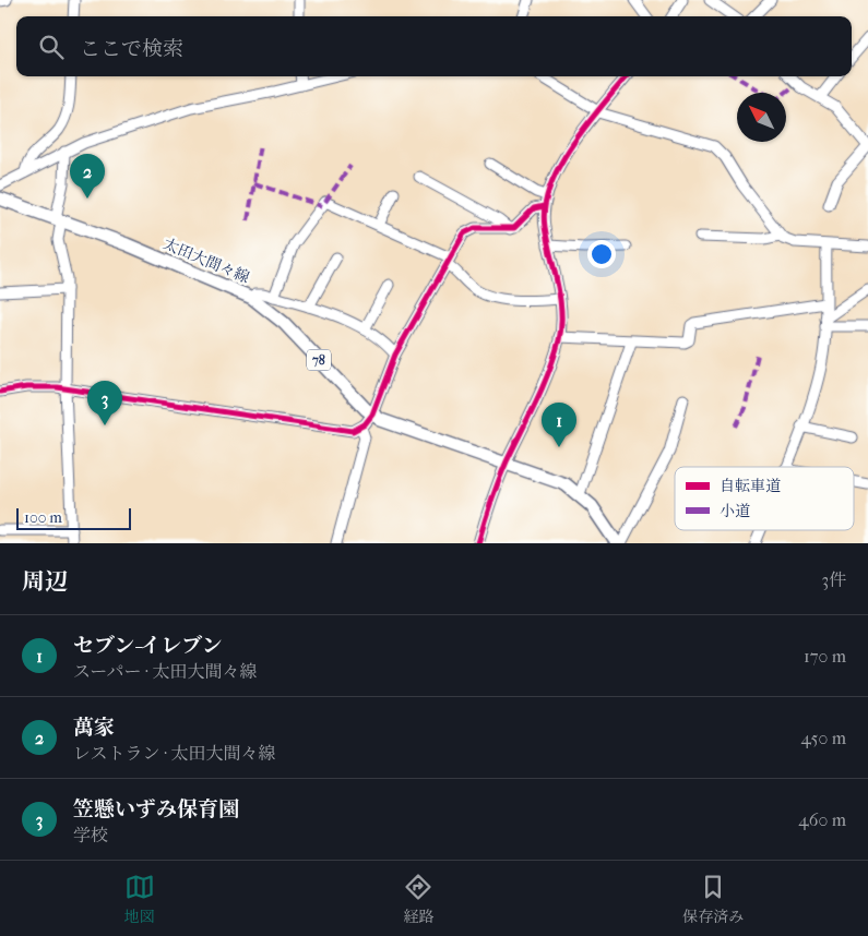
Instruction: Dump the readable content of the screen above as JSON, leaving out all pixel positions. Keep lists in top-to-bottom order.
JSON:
{
  "streets": {
    "main road": ["太田大間々線", "78"]
  },
  "legend": ["自転車道", "小道"],
  "scale_bar": "100 m",
  "north": "top left",
  "page": {
    "search": "ここで検索",
    "pins": ["2", "3", "1"],
    "scale": "100 m",
    "heading": ["周辺", "3件"],
    "list": [
      {
        "mark": "1",
        "name": "セブン-イレブン",
        "note": "スーパー · 太田大間々線",
        "value": "170 m"
      },
      {
        "mark": "2",
        "name": "萬家",
        "note": "レストラン · 太田大間々線",
        "value": "450 m"
      },
      {
        "mark": "3",
        "name": "笠懸いずみ保育園",
        "note": "学校",
        "value": "460 m"
      }
    ],
    "nav": ["地図", "経路", "保存済み"]
  }
}
